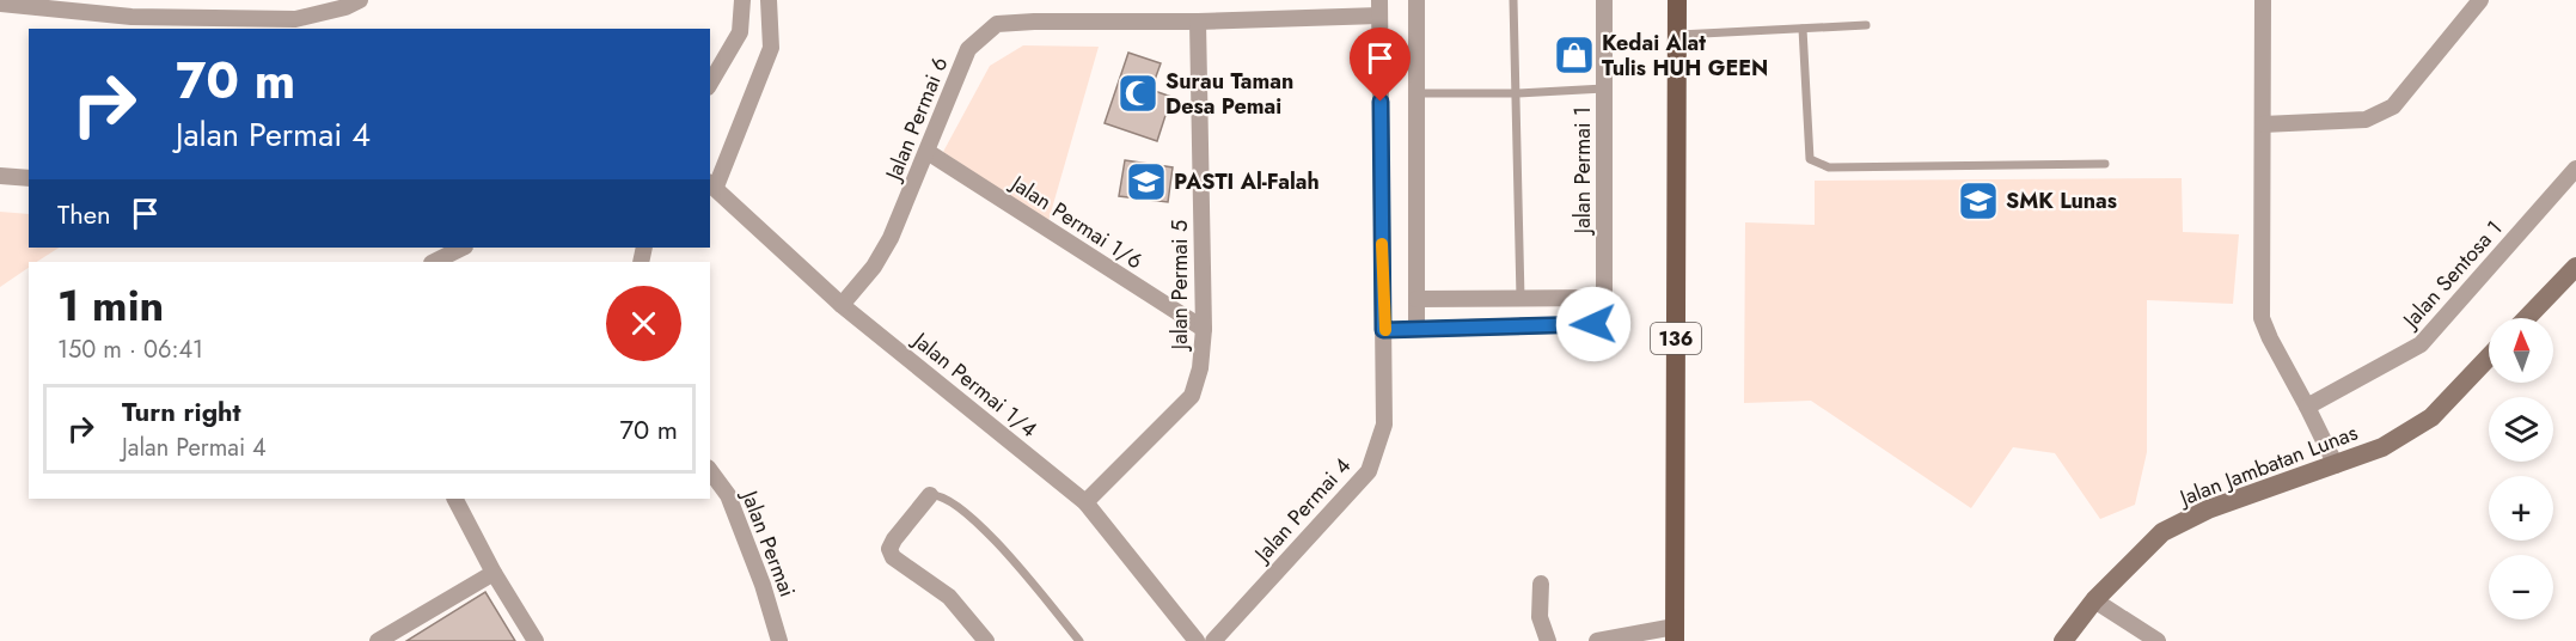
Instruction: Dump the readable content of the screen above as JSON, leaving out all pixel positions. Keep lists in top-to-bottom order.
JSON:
{
  "streets": {
    "main road": ["136", "Jalan Jambatan Lunas"],
    "street": [
      "Jalan Permai 6",
      "Jalan Permai 1",
      "Jalan Permai 1/6",
      "Jalan Sentosa 1",
      "Jalan Permai 5",
      "Jalan Permai 1/4",
      "Jalan Permai 4",
      "Jalan Permai"
    ]
  },
  "crossings": [
    ["Jalan Permai 6", "Jalan Permai 1/6"],
    ["Jalan Permai 6", "Jalan Permai 5"],
    ["Jalan Permai 6", "Jalan Permai 1/4"],
    ["Jalan Permai 6", "Jalan Permai 4"],
    ["Jalan Permai 1/6", "Jalan Permai 5"],
    ["Jalan Permai 5", "Jalan Permai 1/4"]
  ],
  "places": {
    "shop": ["Kedai Alat Tulis HUH GEEN"],
    "mosque": ["Surau Taman Desa Pemai"],
    "school or university": ["PASTI Al-Falah", "SMK Lunas"]
  },
  "north": "top",
  "page": {
    "turn": ["70 m", "Jalan Permai 4"],
    "then": "Then",
    "heading": ["1 min", "150 m · 06:41"],
    "map_buttons": ["+", "−"],
    "list": [
      {
        "name": "Turn right",
        "note": "Jalan Permai 4",
        "value": "70 m"
      }
    ]
  }
}
